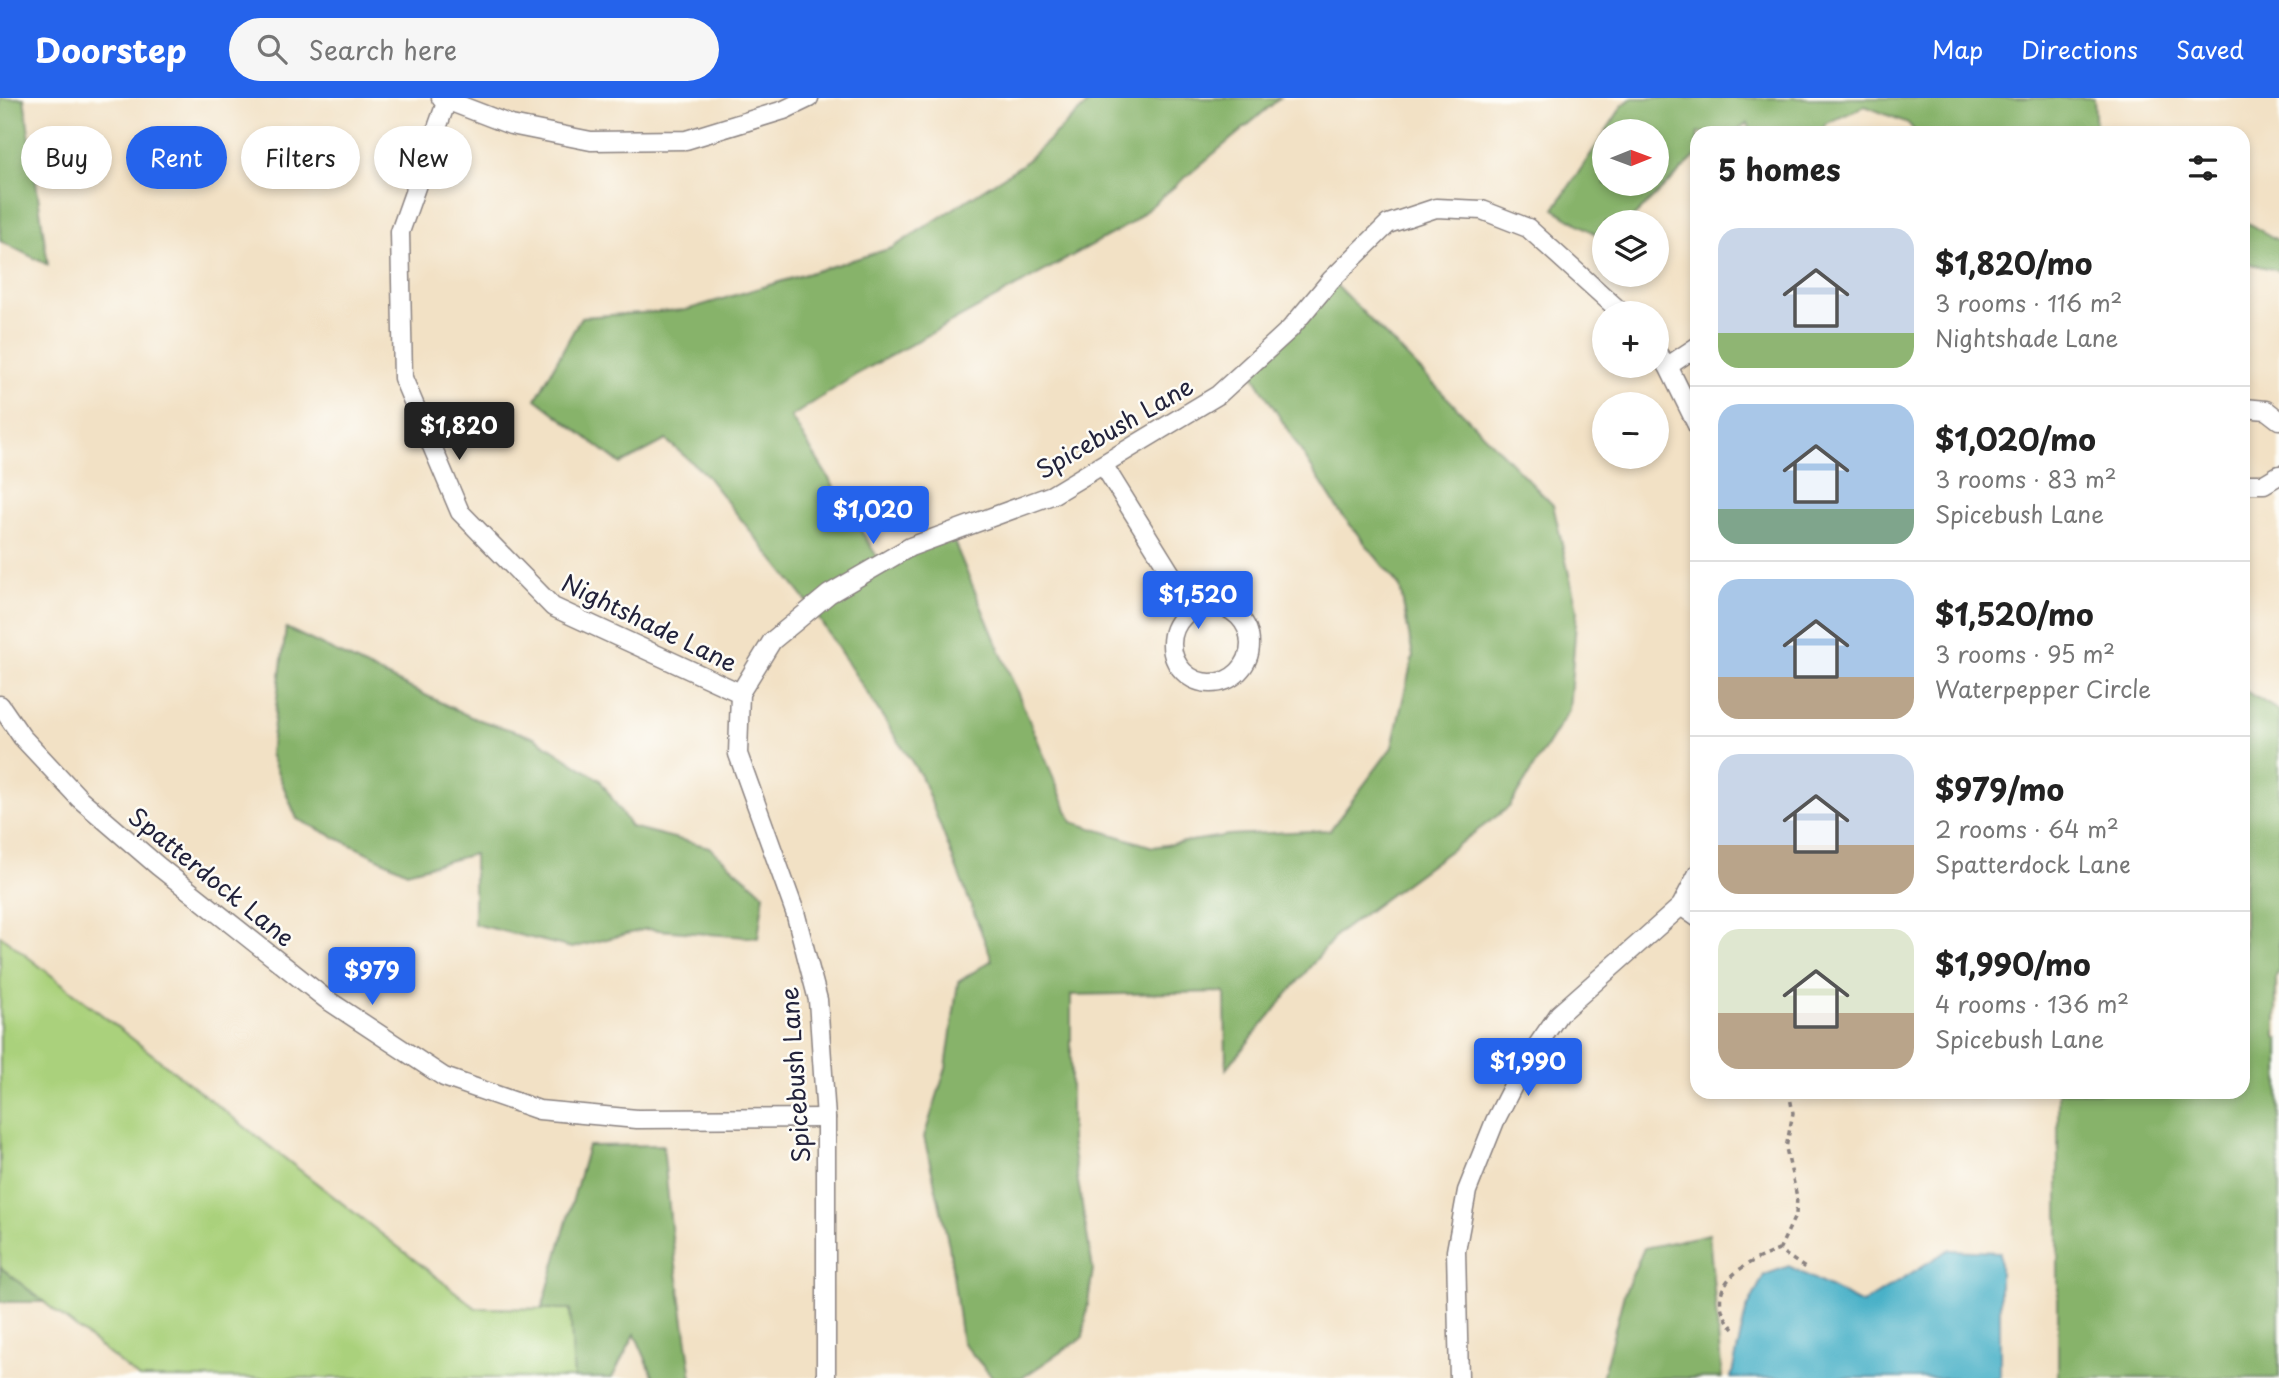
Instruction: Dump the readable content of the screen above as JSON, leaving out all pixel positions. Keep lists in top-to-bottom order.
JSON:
{
  "streets": {
    "street": ["Spicebush Lane", "Nightshade Lane", "Spatterdock Lane"]
  },
  "crossings": [
    ["Spicebush Lane", "Nightshade Lane"],
    ["Spicebush Lane", "Spatterdock Lane"]
  ],
  "north": "right",
  "page": {
    "header": "Doorstep",
    "search": "Search here",
    "nav": ["Map", "Directions", "Saved"],
    "map_buttons": ["+", "−"],
    "chip": [
      "Buy",
      "Rent",
      "Filters",
      "New"
    ],
    "heading": "5 homes",
    "list": [
      {
        "name": "$1,820/mo",
        "note": "3 rooms · 116 m² · Nightshade Lane"
      },
      {
        "name": "$1,020/mo",
        "note": "3 rooms · 83 m² · Spicebush Lane"
      },
      {
        "name": "$1,520/mo",
        "note": "3 rooms · 95 m² · Waterpepper Circle"
      },
      {
        "name": "$979/mo",
        "note": "2 rooms · 64 m² · Spatterdock Lane"
      },
      {
        "name": "$1,990/mo",
        "note": "4 rooms · 136 m² · Spicebush Lane"
      }
    ],
    "price": [
      "$1,820",
      "$1,020",
      "$1,520",
      "$979",
      "$1,990"
    ]
  }
}
